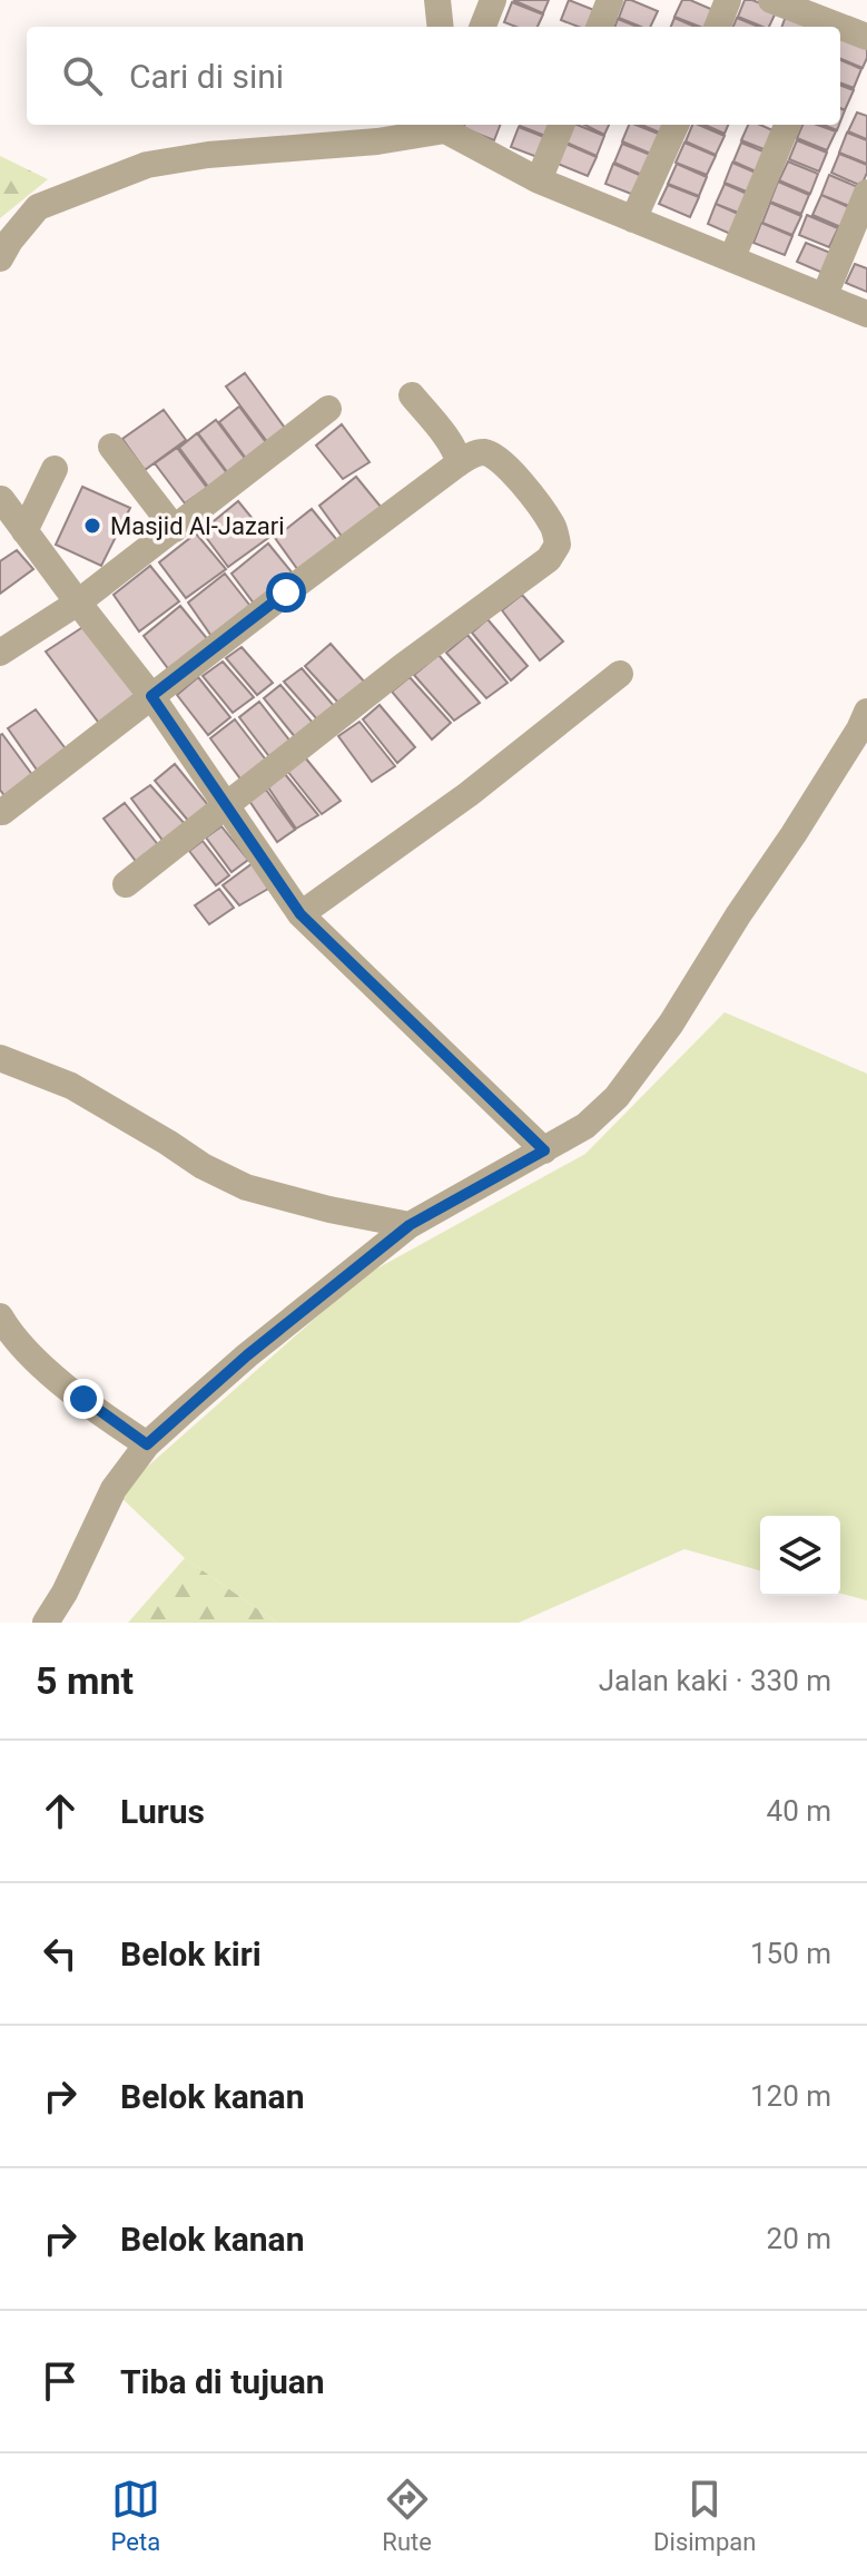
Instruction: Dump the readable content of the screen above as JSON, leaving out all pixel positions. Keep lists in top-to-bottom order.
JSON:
{
  "places": ["Masjid Al-Jazari"],
  "page": {
    "search": "Cari di sini",
    "heading": ["5 mnt", "Jalan kaki · 330 m"],
    "list": [
      ["Lurus", "40 m"],
      ["Belok kiri", "150 m"],
      ["Belok kanan", "120 m"],
      ["Belok kanan", "20 m"],
      "Tiba di tujuan"
    ],
    "nav": ["Peta", "Rute", "Disimpan"]
  }
}
